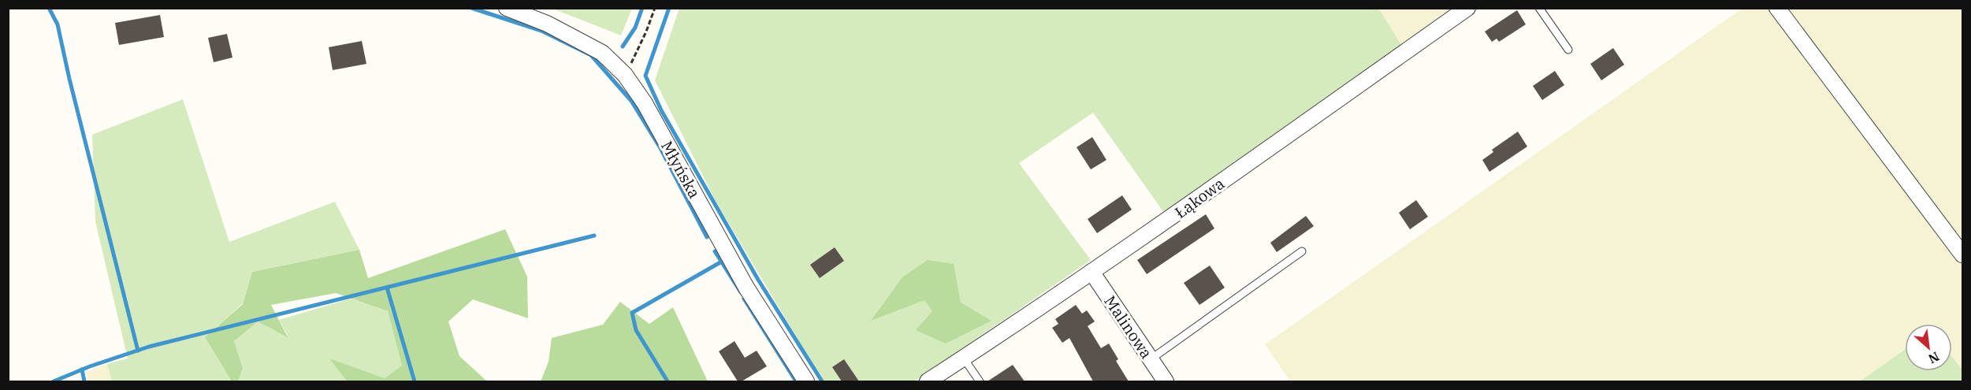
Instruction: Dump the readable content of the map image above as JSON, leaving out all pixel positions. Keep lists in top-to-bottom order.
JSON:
{
  "streets": {
    "street": ["Młyńska", "Łąkowa", "Malinowa"]
  },
  "crossings": [
    ["Łąkowa", "Malinowa"]
  ],
  "north": "bottom right"
}
